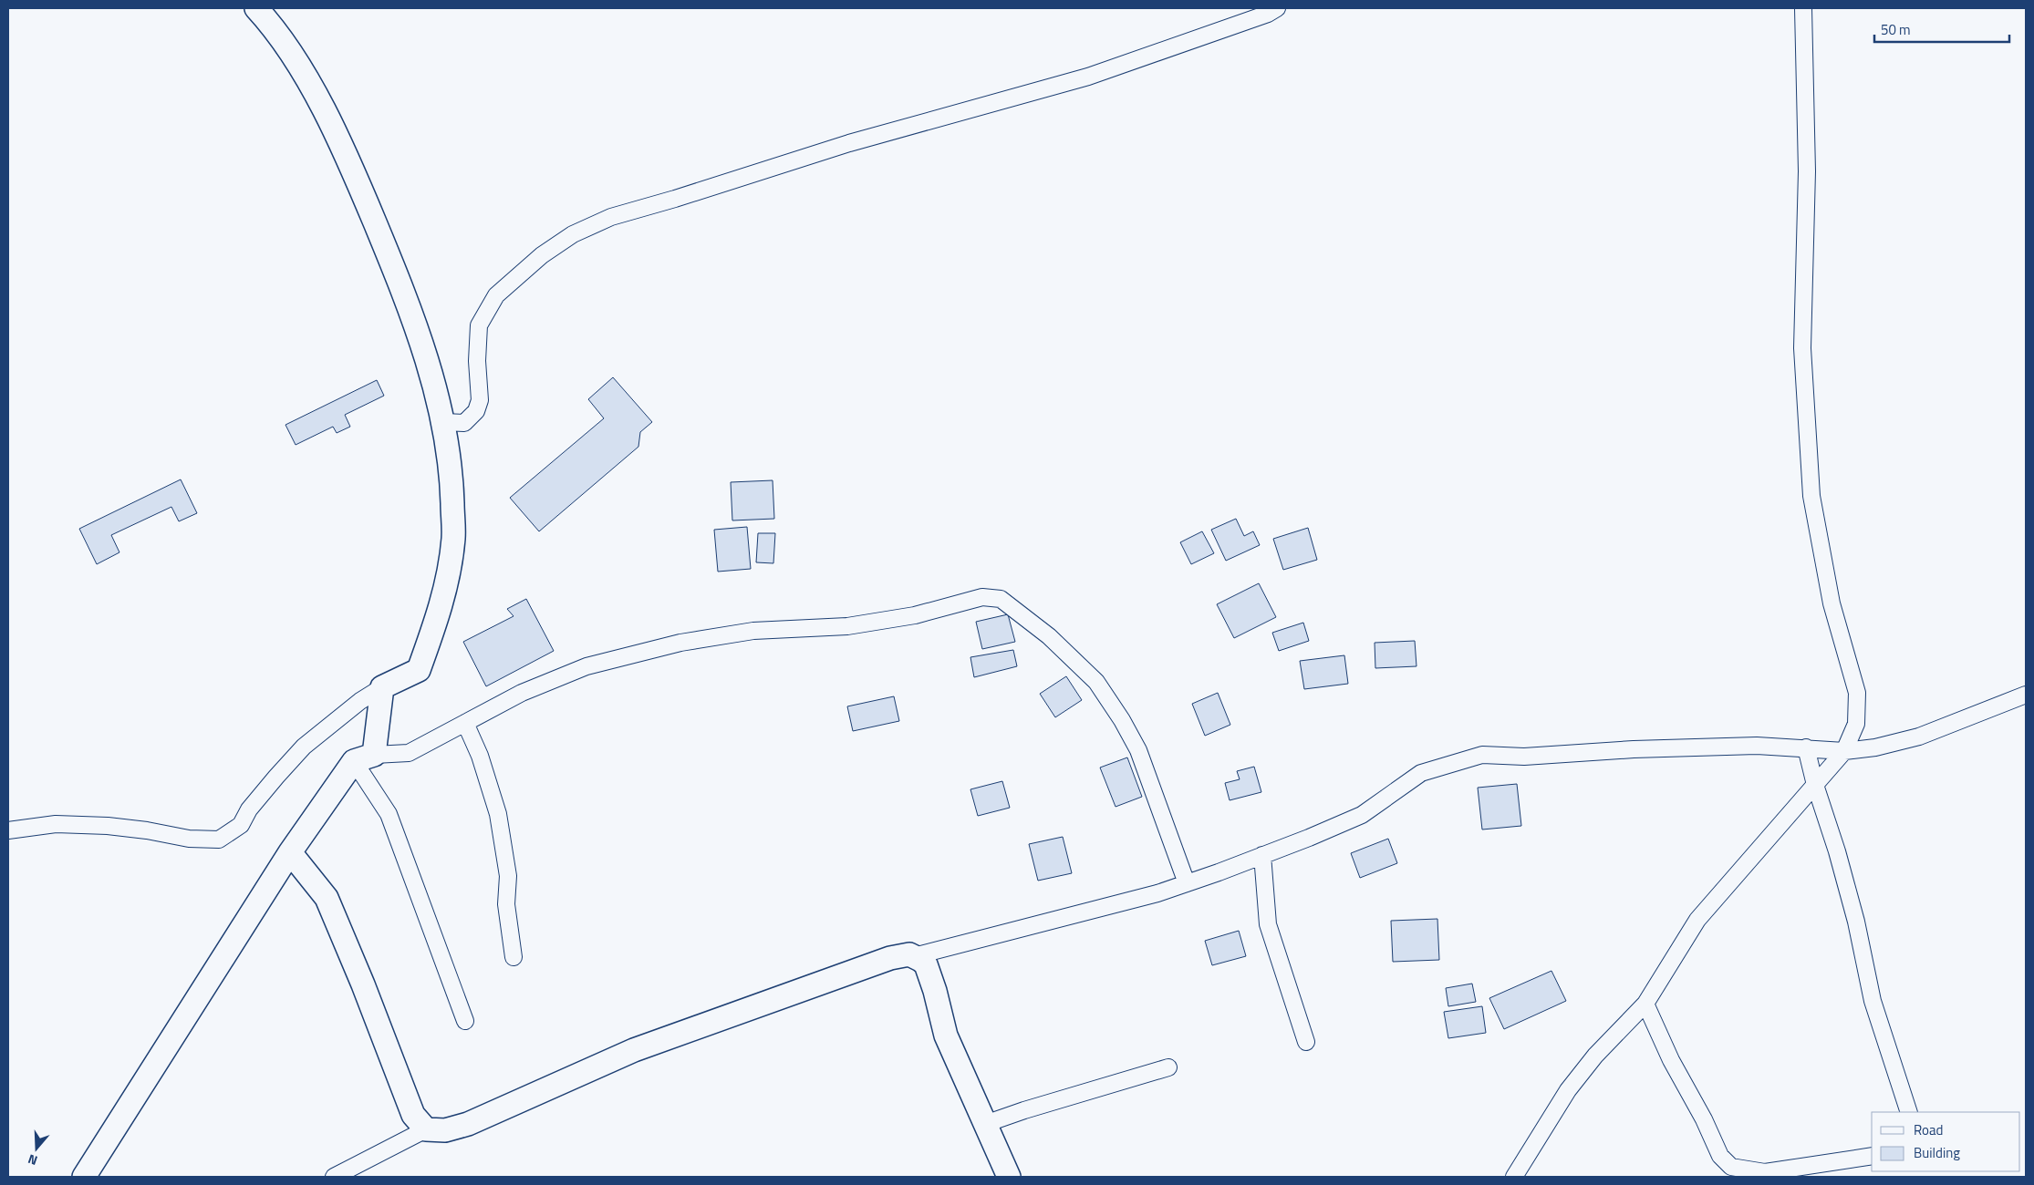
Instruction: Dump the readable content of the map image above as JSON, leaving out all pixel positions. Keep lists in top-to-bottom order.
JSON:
{
  "legend": ["Road", "Building"],
  "scale_bar": "50 m",
  "north": "bottom"
}
